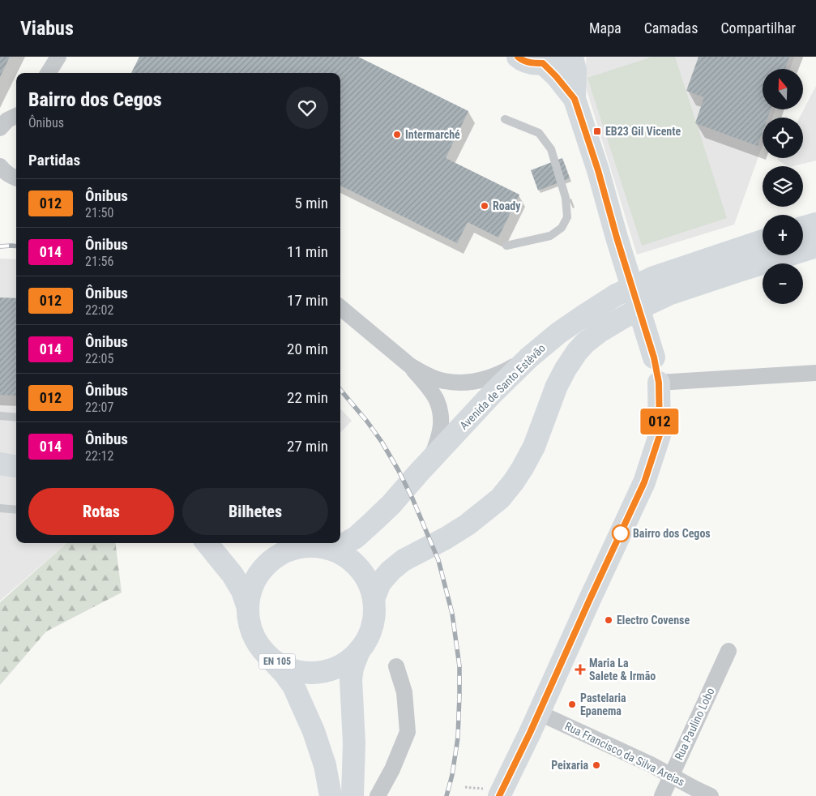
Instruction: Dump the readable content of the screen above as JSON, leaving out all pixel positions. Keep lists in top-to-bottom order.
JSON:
{
  "streets": {
    "main road": ["Avenida de Santo Estêvão", "EN 105"],
    "street": ["Rua Paulino Lobo", "Rua Francisco da Silva Areias"]
  },
  "crossings": [
    ["Avenida de Santo Estêvão", "EN 105"],
    ["Rua Paulino Lobo", "Rua Francisco da Silva Areias"]
  ],
  "places": {
    "transit": ["EB23 Gil Vicente"],
    "other": [
      "Intermarché",
      "Roady",
      "Bairro dos Cegos",
      "Electro Covense",
      "Pastelaria Epanema",
      "Peixaria"
    ],
    "health": ["Maria La Salete & Irmão"]
  },
  "lines": ["bus line 012"],
  "north": "top",
  "page": {
    "header": "Viabus",
    "nav": ["Mapa", "Camadas", "Compartilhar"],
    "on_map": "012",
    "map_buttons": ["+", "−"],
    "heading": [
      ["Bairro dos Cegos", "Ônibus"],
      "Partidas"
    ],
    "list": [
      {
        "mark": "012",
        "name": "Ônibus",
        "note": "21:50",
        "value": "5 min"
      },
      {
        "mark": "014",
        "name": "Ônibus",
        "note": "21:56",
        "value": "11 min"
      },
      {
        "mark": "012",
        "name": "Ônibus",
        "note": "22:02",
        "value": "17 min"
      },
      {
        "mark": "014",
        "name": "Ônibus",
        "note": "22:05",
        "value": "20 min"
      },
      {
        "mark": "012",
        "name": "Ônibus",
        "note": "22:07",
        "value": "22 min"
      },
      {
        "mark": "014",
        "name": "Ônibus",
        "note": "22:12",
        "value": "27 min"
      }
    ],
    "buttons": ["Rotas", "Bilhetes"]
  }
}
